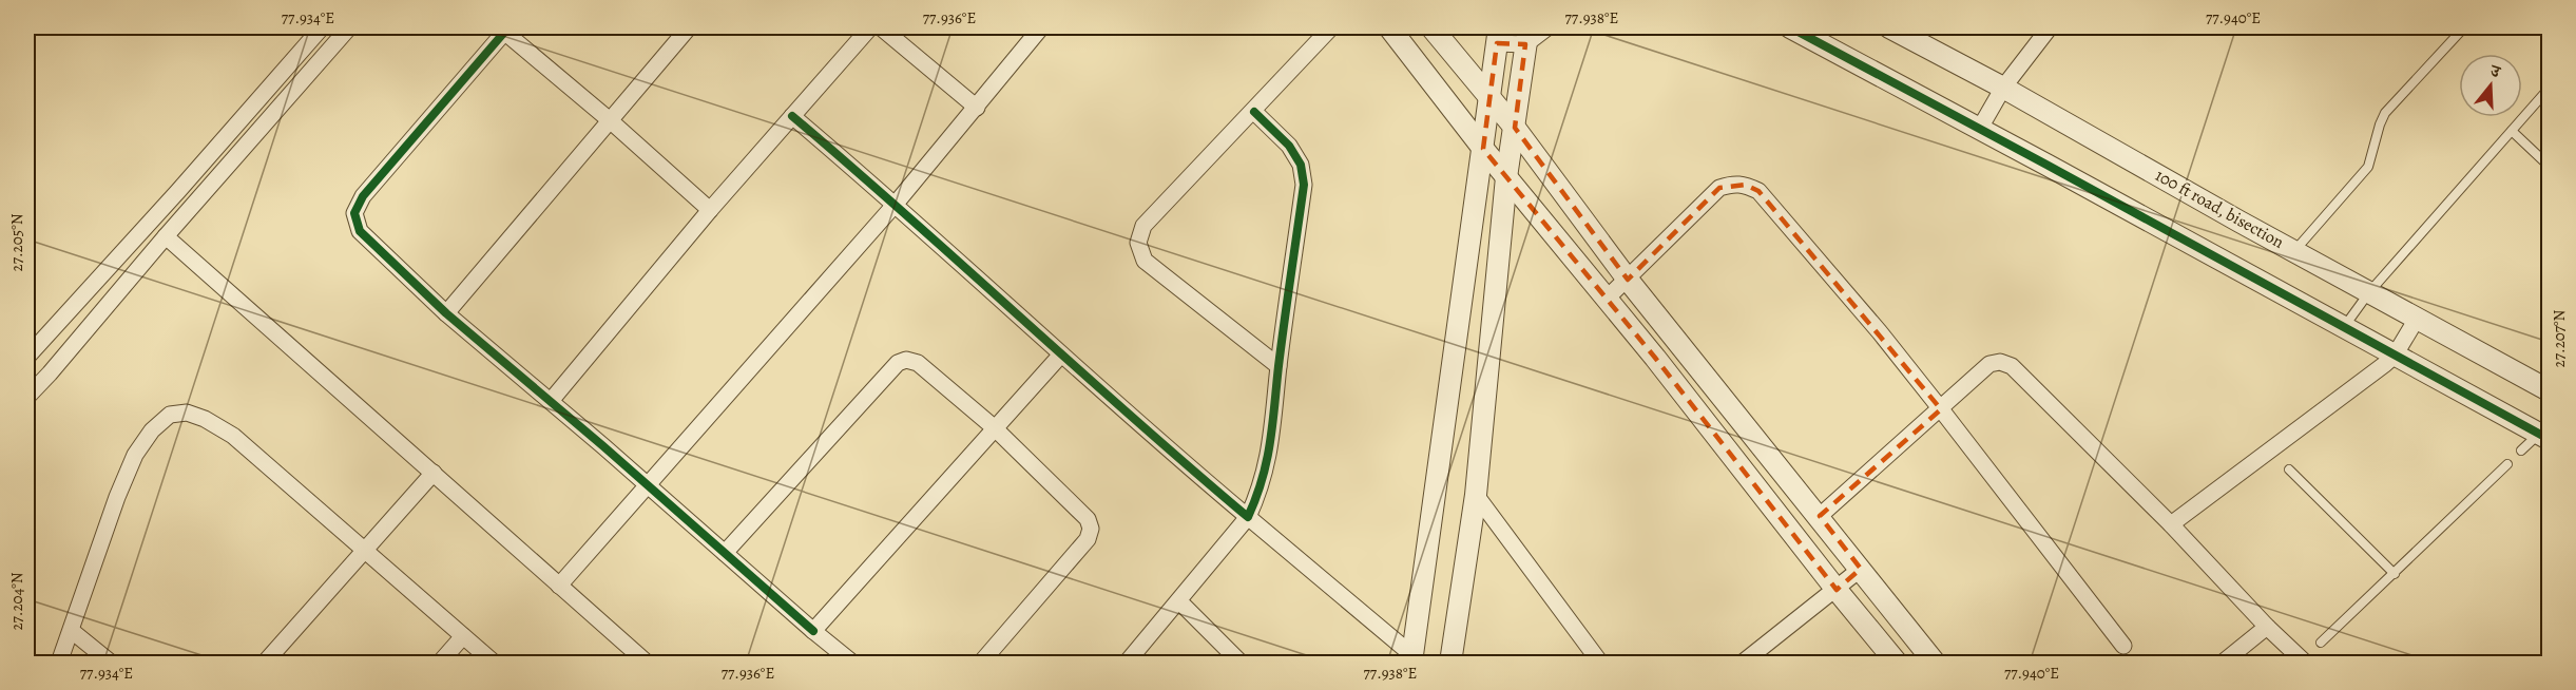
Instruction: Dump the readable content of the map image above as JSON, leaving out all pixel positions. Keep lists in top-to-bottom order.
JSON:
{
  "streets": {
    "street": ["100 ft road, bisection"]
  },
  "north": "top",
  "coordinates": [
    "77.934°E",
    "77.936°E",
    "77.938°E",
    "77.940°E",
    "27.205°N",
    "27.207°N",
    "27.204°N"
  ]
}
